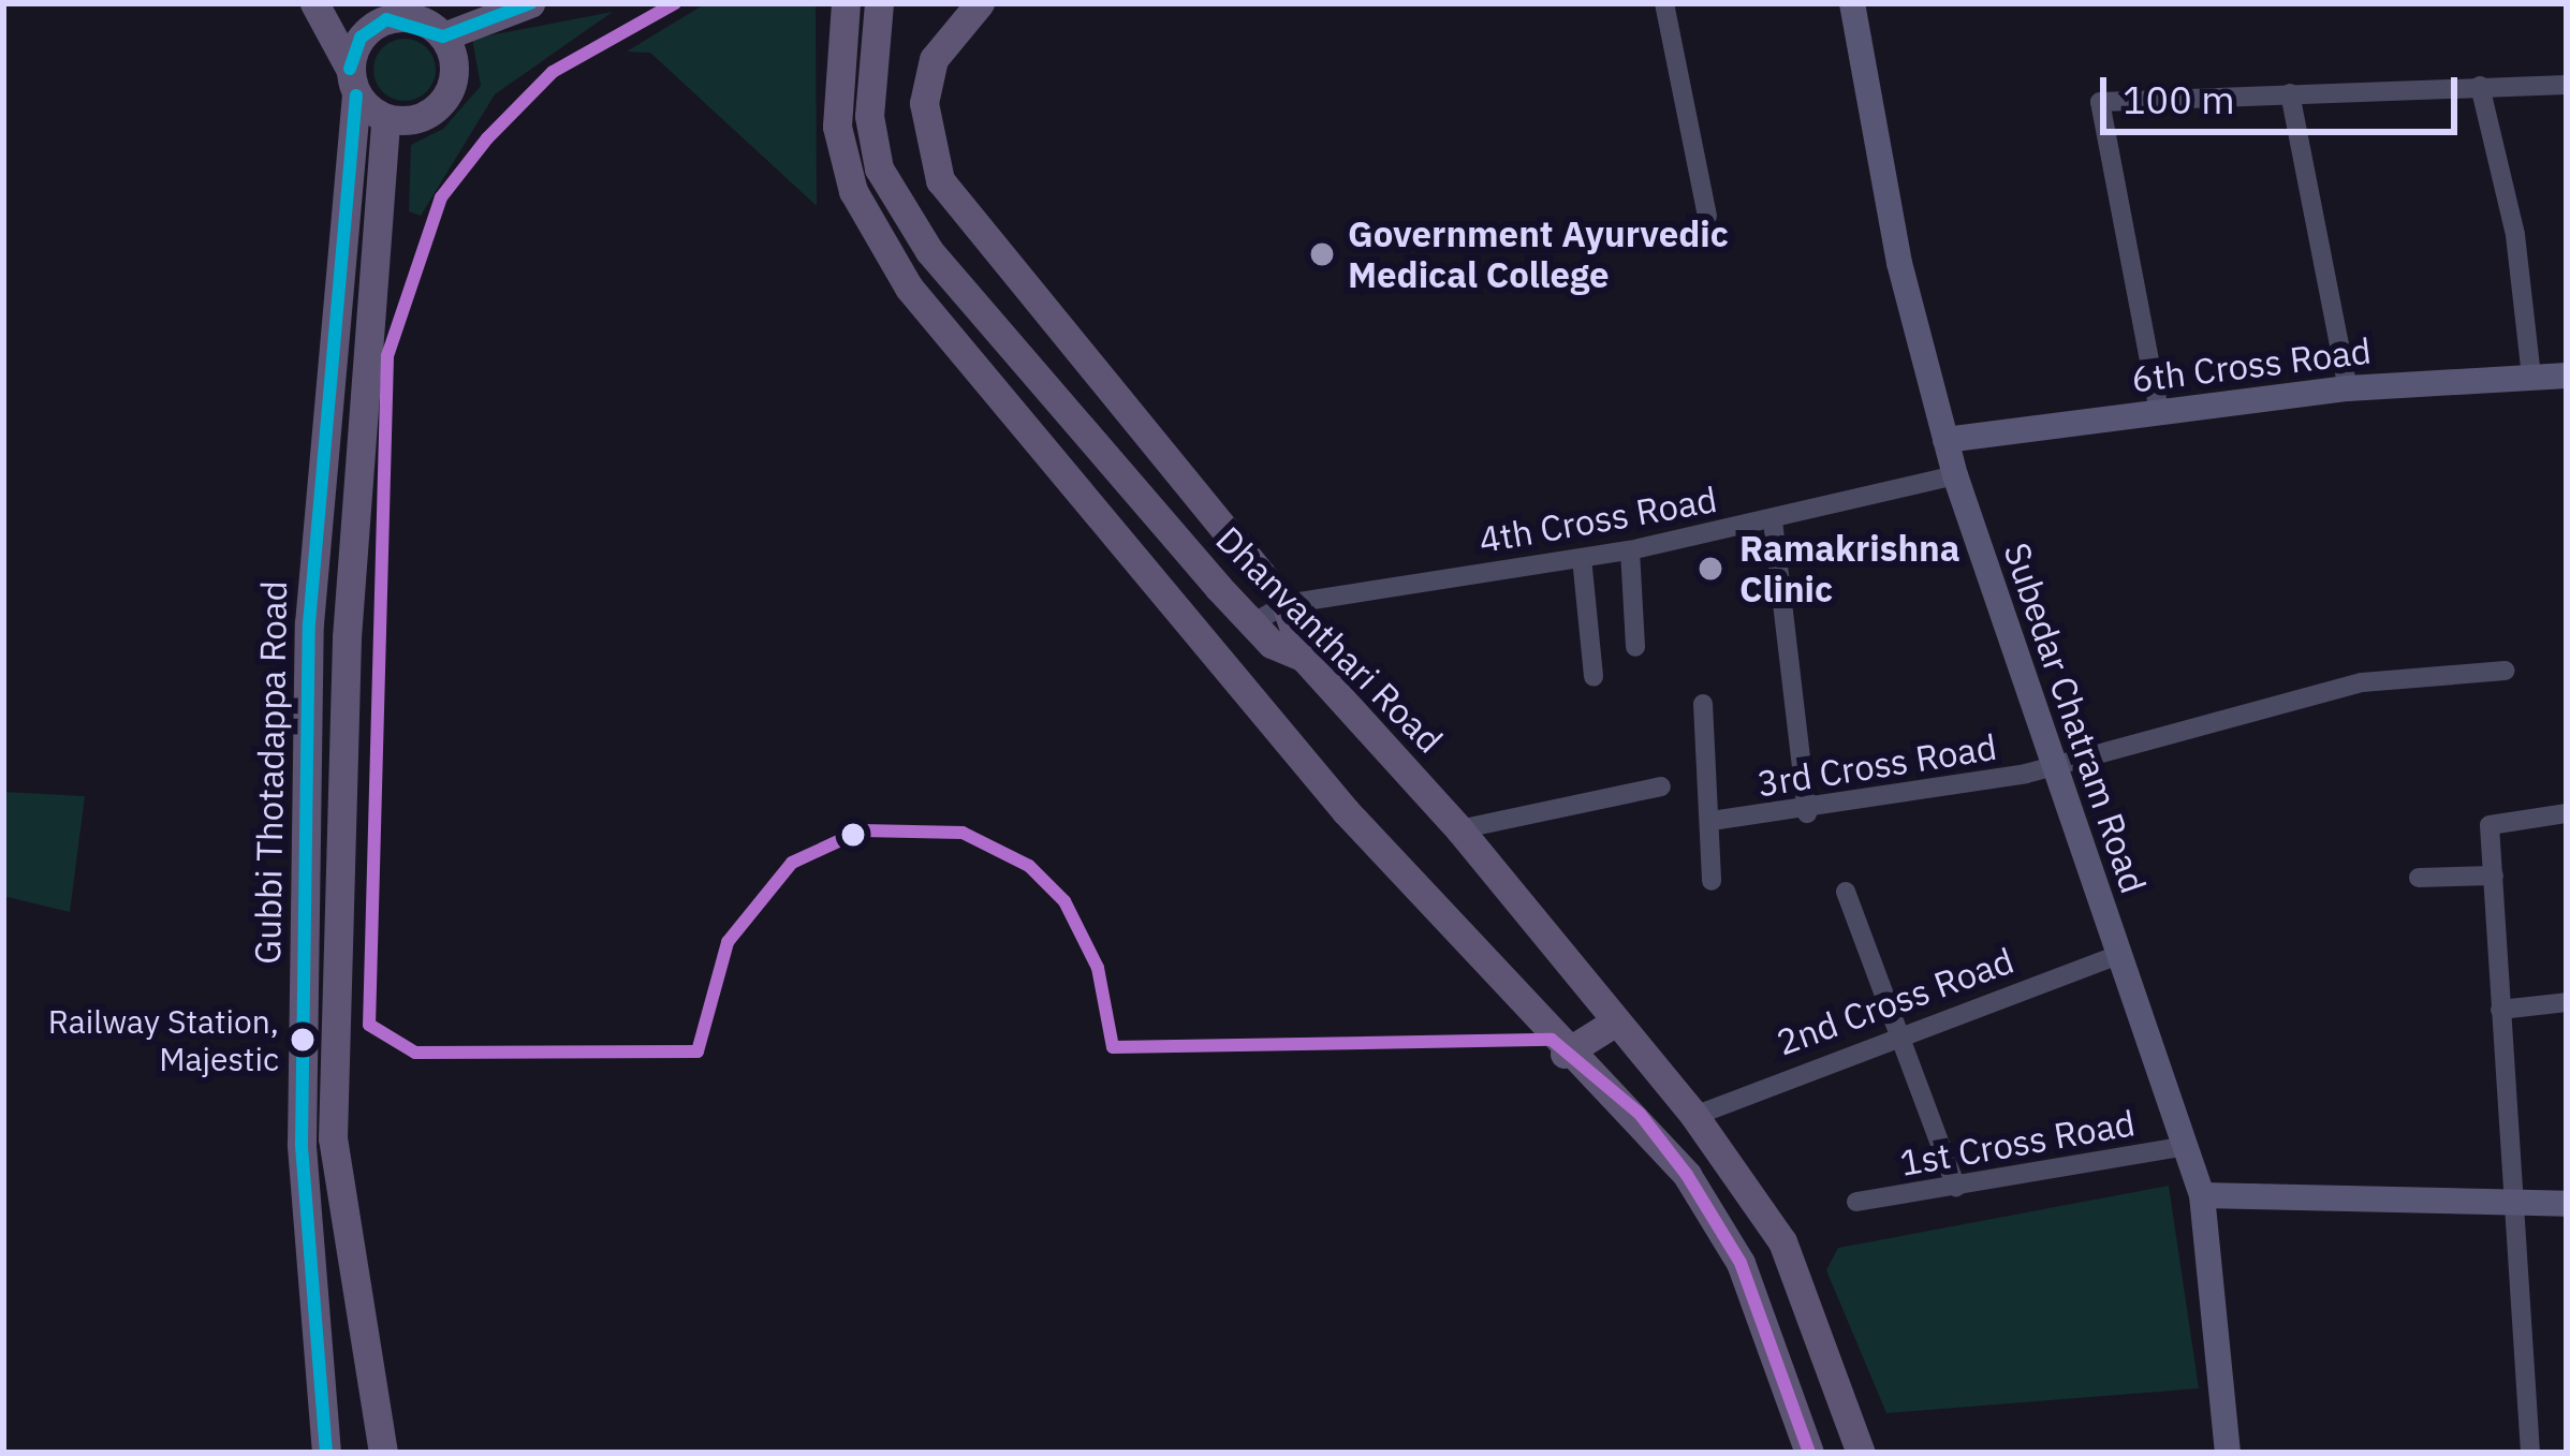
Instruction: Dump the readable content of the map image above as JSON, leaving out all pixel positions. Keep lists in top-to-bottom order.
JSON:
{
  "streets": {
    "main road": ["Dhanvanthari Road", "Gubbi Thotadappa Road"],
    "street": [
      "6th Cross Road",
      "4th Cross Road",
      "Subedar Chatram Road",
      "3rd Cross Road",
      "2nd Cross Road",
      "1st Cross Road"
    ]
  },
  "crossings": [
    ["6th Cross Road", "Subedar Chatram Road"],
    ["4th Cross Road", "Dhanvanthari Road"],
    ["4th Cross Road", "Subedar Chatram Road"],
    ["Dhanvanthari Road", "2nd Cross Road"],
    ["Subedar Chatram Road", "3rd Cross Road"],
    ["Subedar Chatram Road", "2nd Cross Road"],
    ["Subedar Chatram Road", "1st Cross Road"]
  ],
  "places": ["Government Ayurvedic Medical College", "Ramakrishna Clinic", "Railway Station, Majestic"],
  "scale_bar": "100 m"
}
